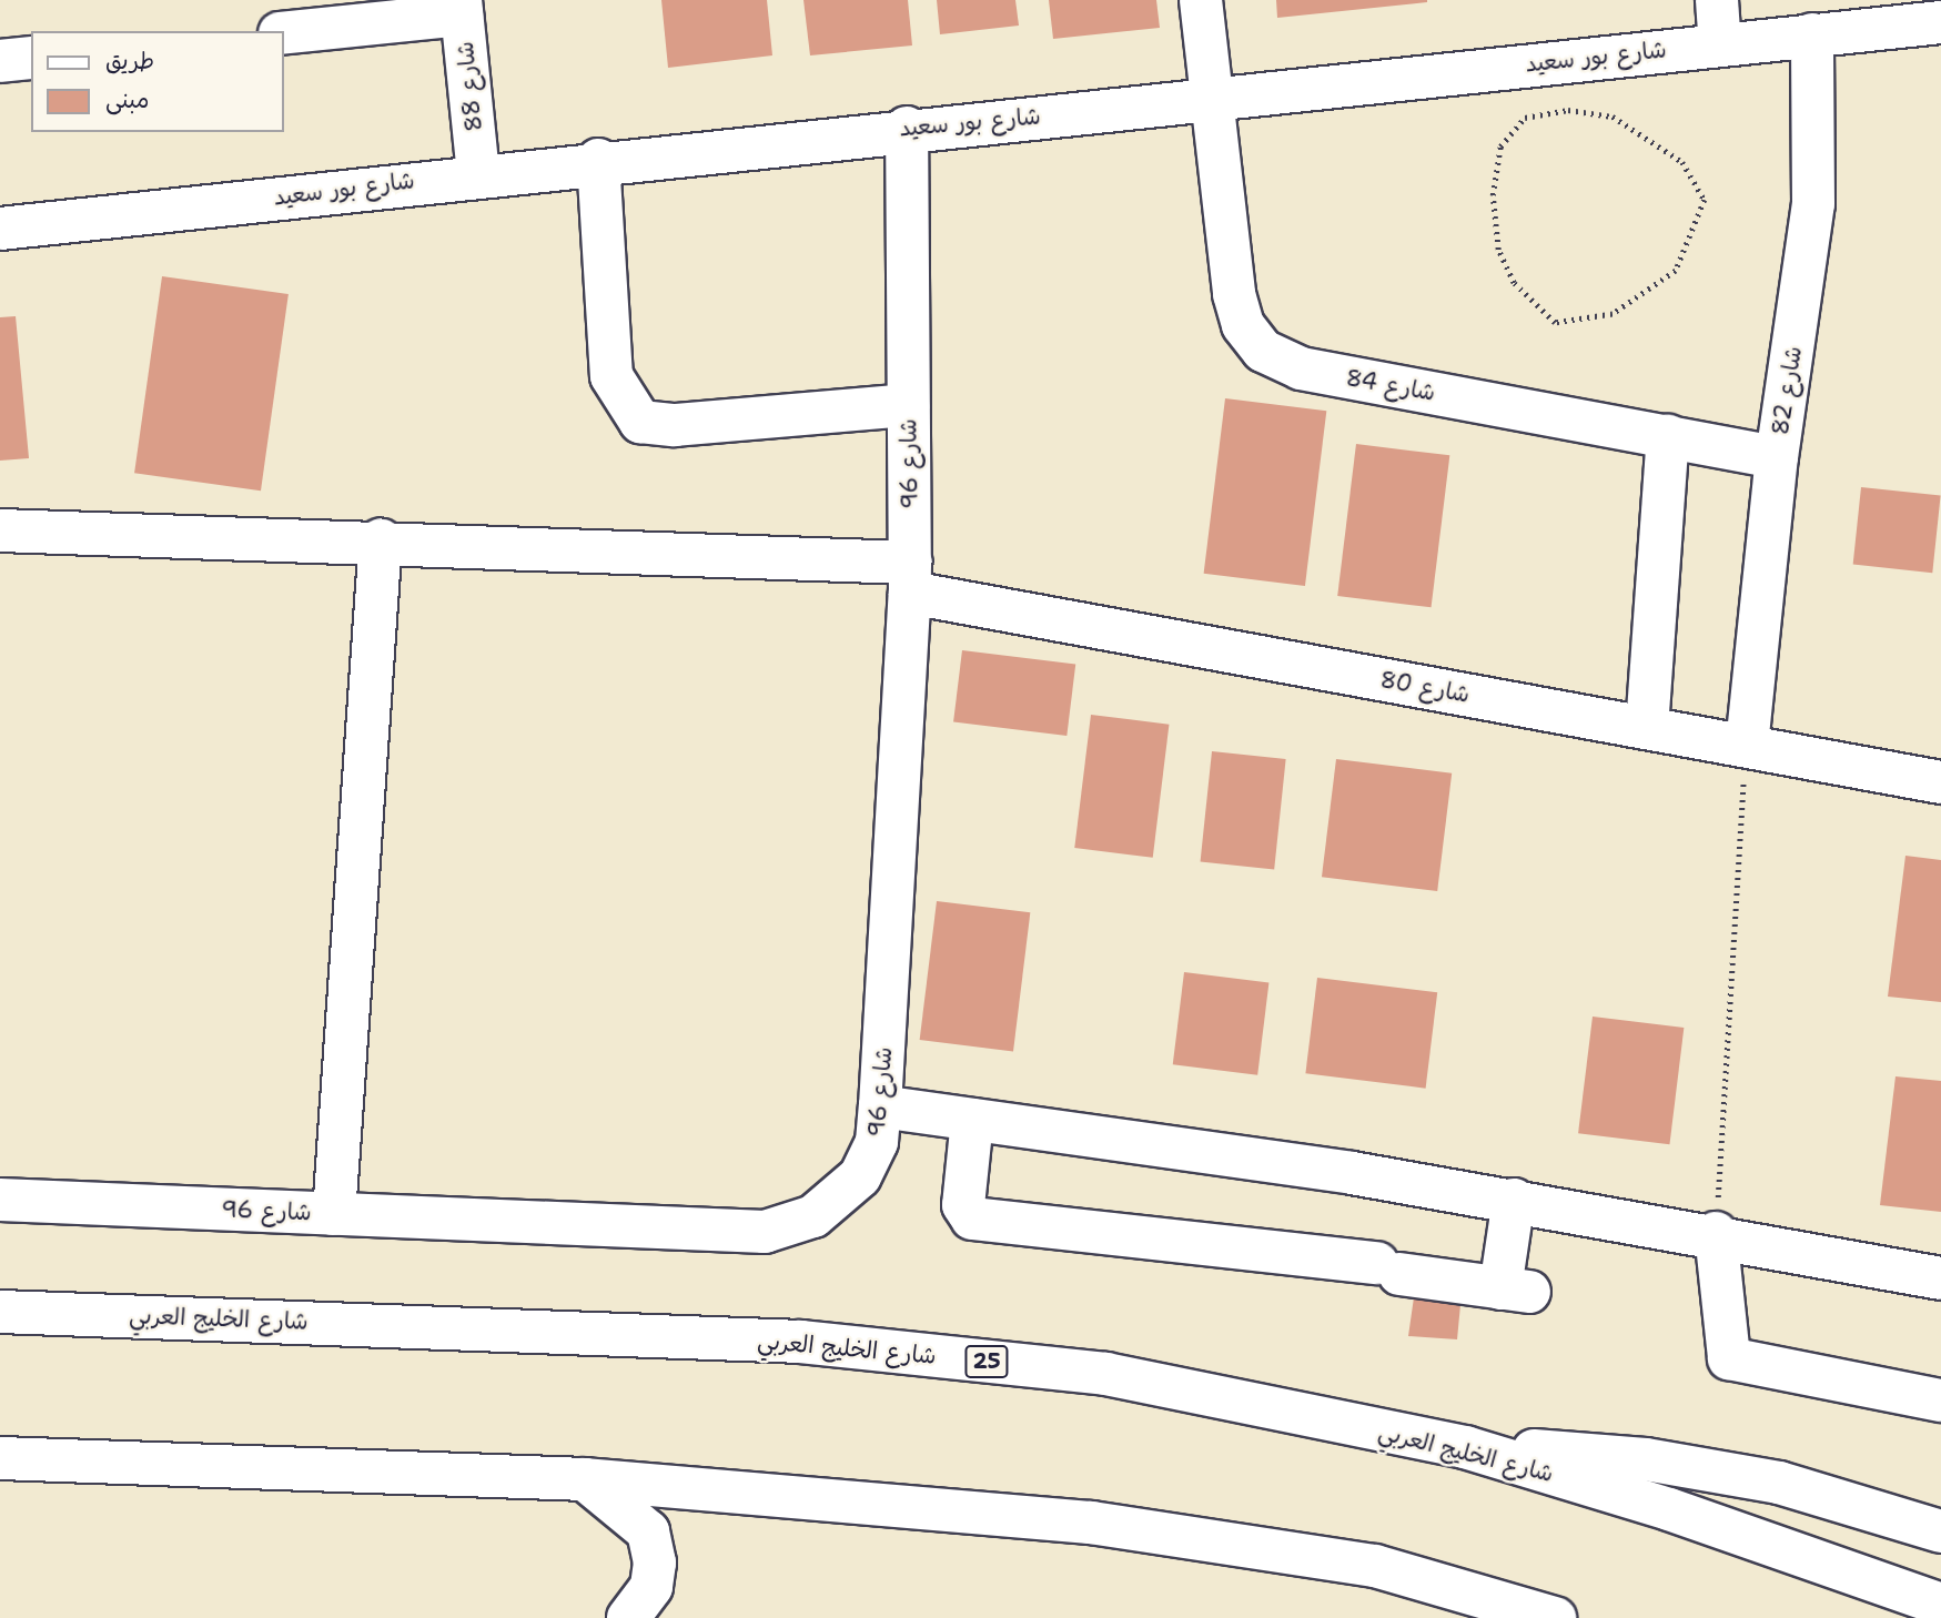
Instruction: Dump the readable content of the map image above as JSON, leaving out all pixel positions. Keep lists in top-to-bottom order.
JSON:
{
  "streets": {
    "street": [
      "شارع بور سعيد",
      "شارع 88",
      "شارع 84",
      "شارع 82",
      "شارع 96",
      "شارع 80",
      "شارع الخليج العربي",
      "25"
    ]
  },
  "crossings": [
    ["شارع بور سعيد", "شارع 88"],
    ["شارع بور سعيد", "شارع 84"],
    ["شارع بور سعيد", "شارع 82"],
    ["شارع بور سعيد", "شارع 96"],
    ["شارع 84", "شارع 82"],
    ["شارع 82", "شارع 80"],
    ["شارع 96", "شارع 80"]
  ],
  "legend": ["طريق", "مبنى"]
}
